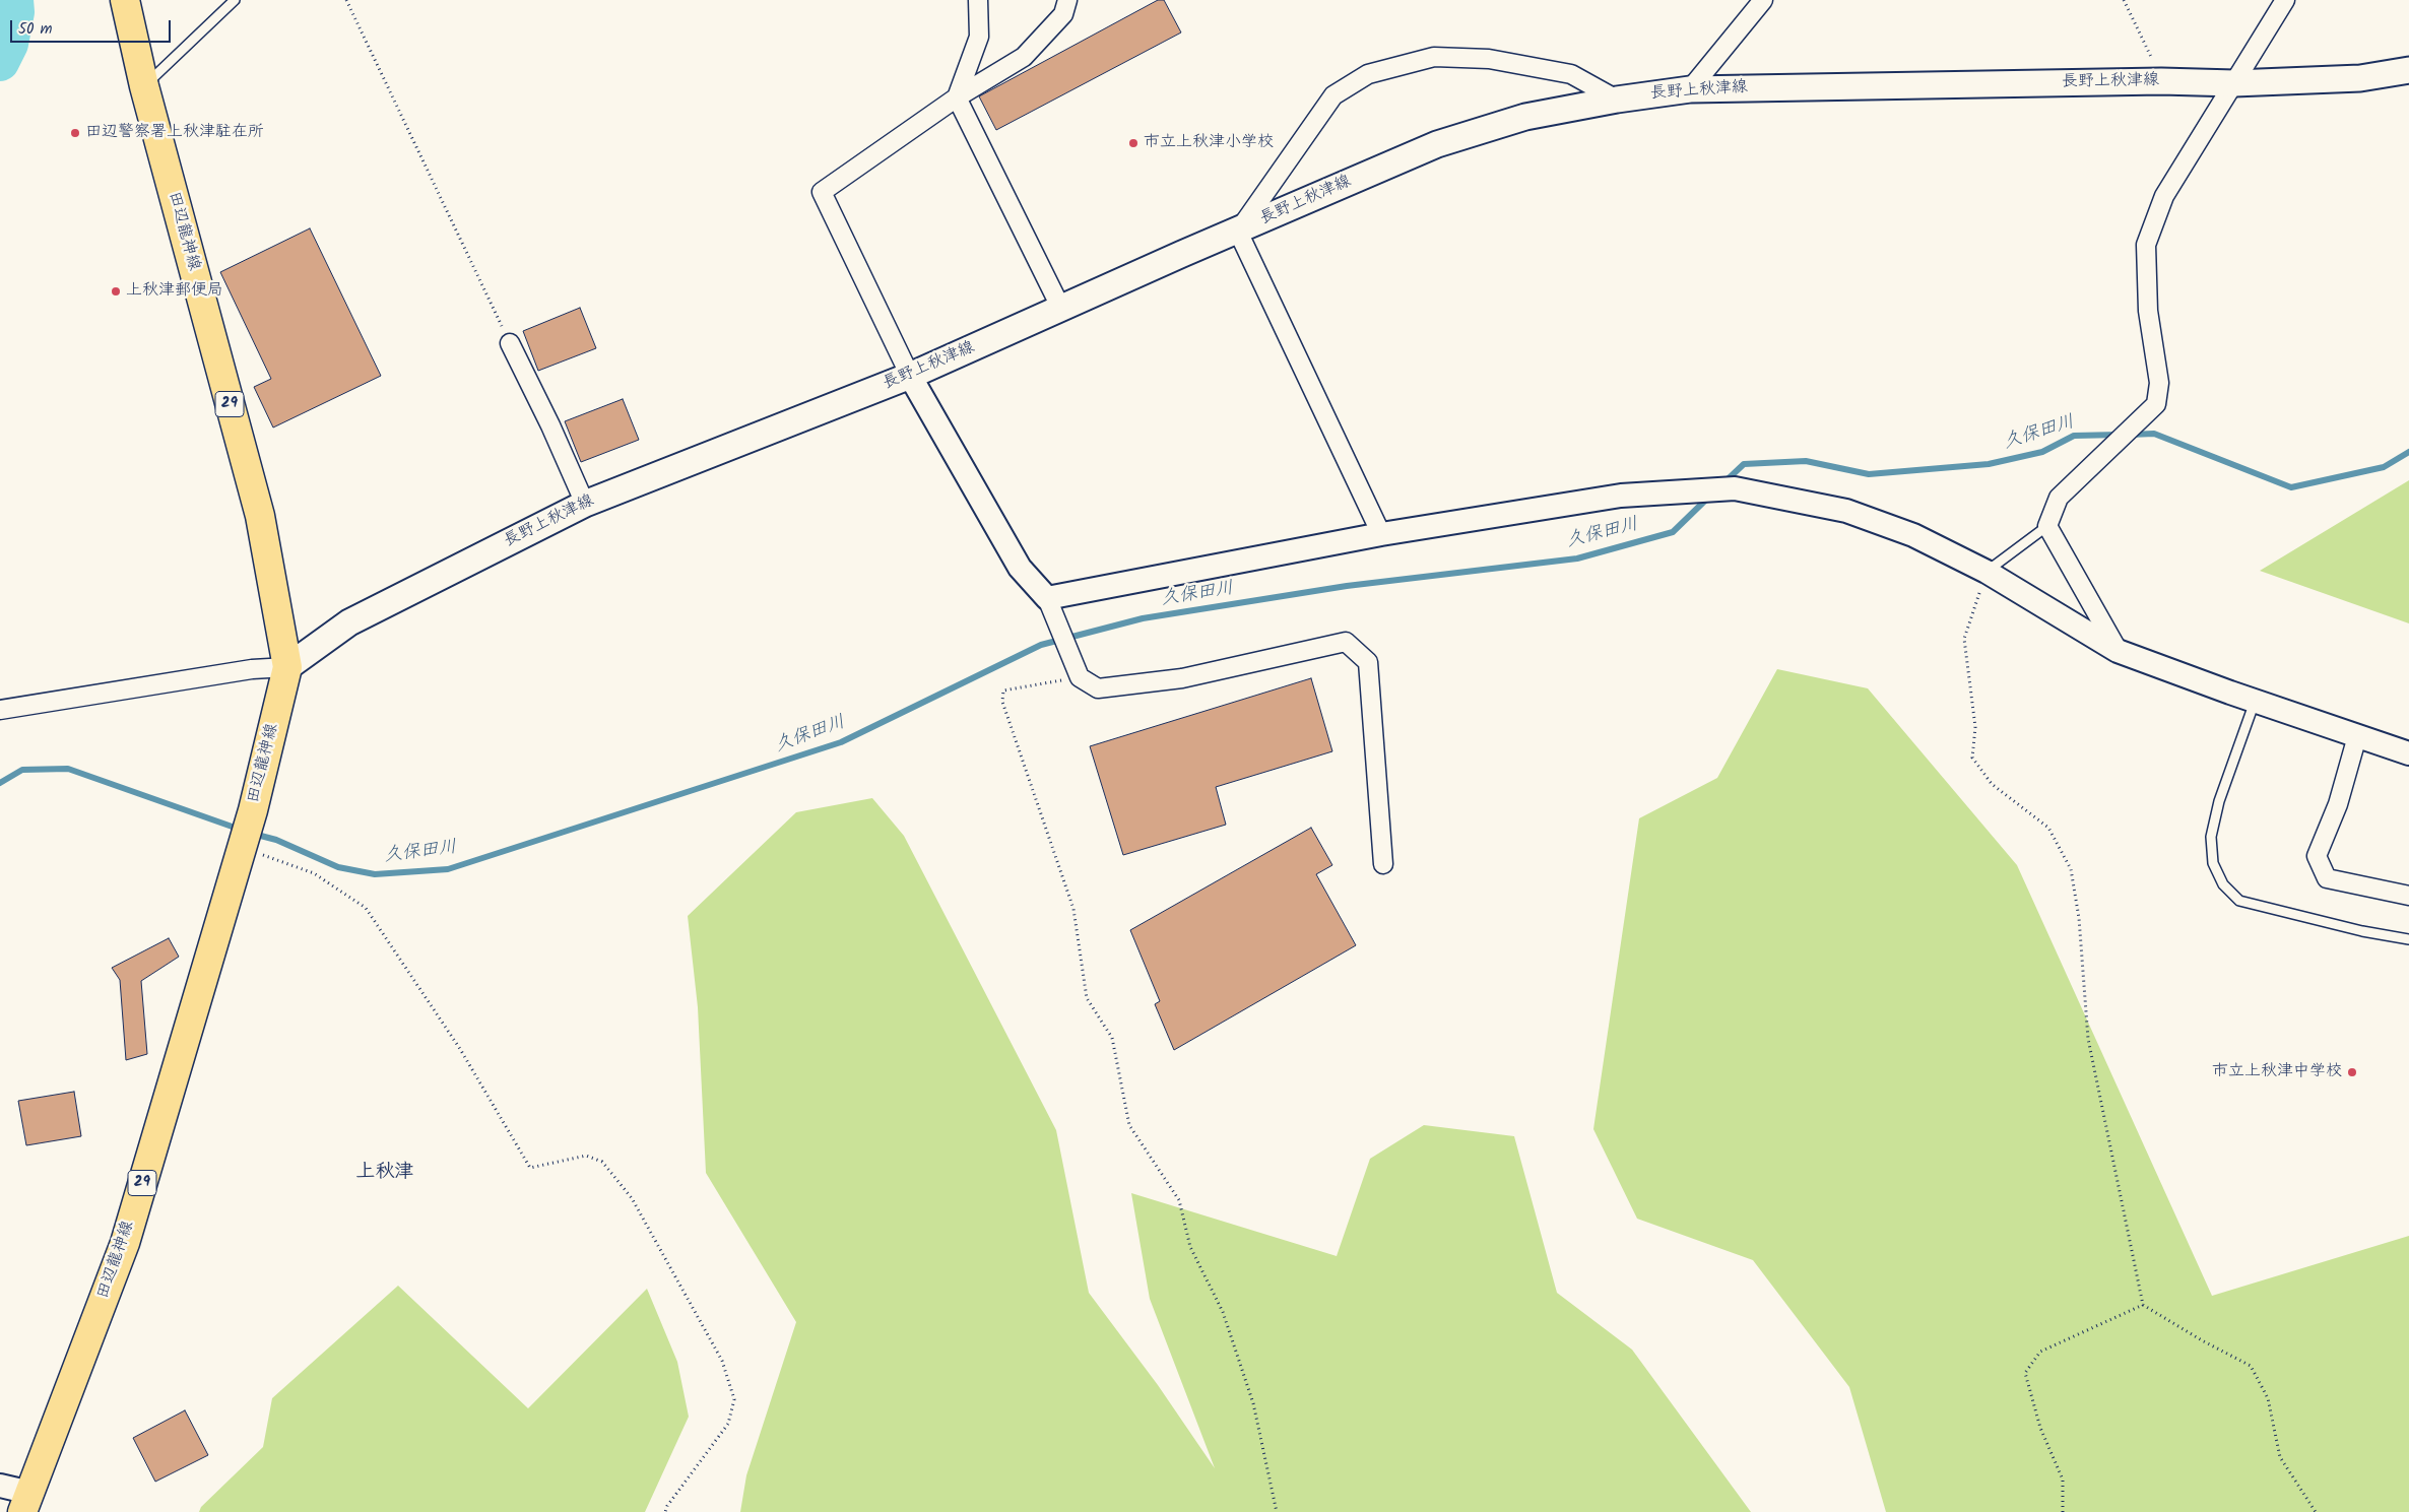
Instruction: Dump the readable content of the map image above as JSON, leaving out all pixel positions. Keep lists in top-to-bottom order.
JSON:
{
  "streets": {
    "main road": ["長野上秋津線", "田辺龍神線", "29"]
  },
  "crossings": [
    ["長野上秋津線", "田辺龍神線"]
  ],
  "districts": ["上秋津"],
  "water": ["久保田川"],
  "places": [
    "田辺警察署上秋津駐在所",
    "市立上秋津小学校",
    "上秋津郵便局",
    "市立上秋津中学校"
  ],
  "scale_bar": "50 m"
}
